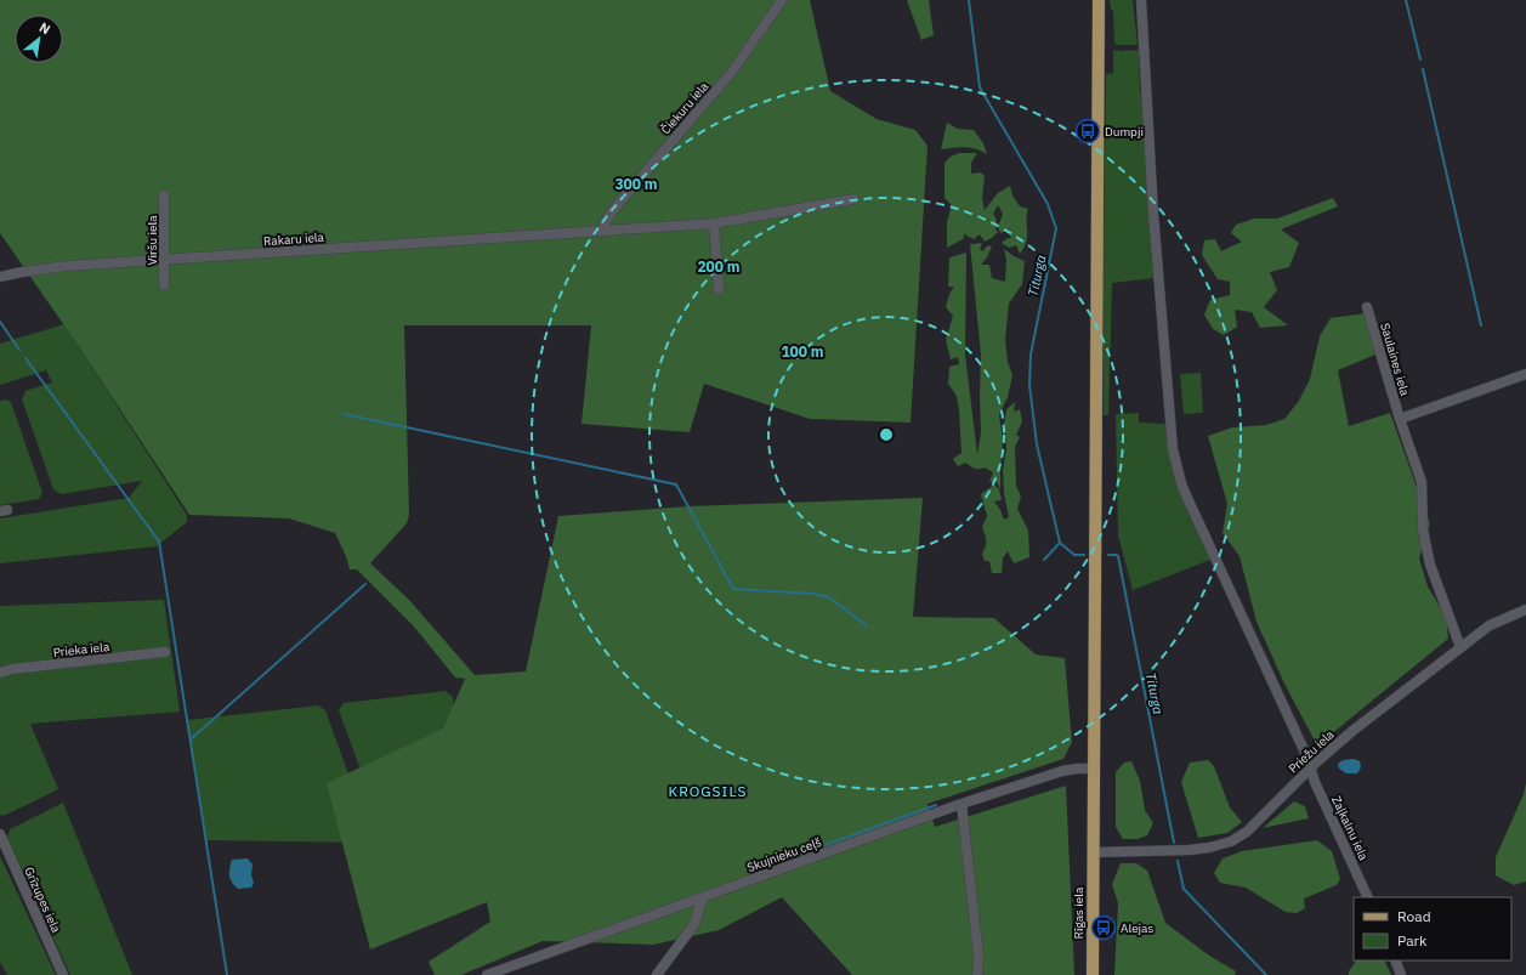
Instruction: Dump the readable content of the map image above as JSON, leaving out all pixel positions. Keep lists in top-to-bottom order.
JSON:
{
  "streets": {
    "main road": ["Rīgas iela"],
    "street": [
      "Čiekuru iela",
      "Rakaru iela",
      "Viršu iela",
      "Saulaines iela",
      "Prieka iela",
      "Priežu iela",
      "Zaļkalnu iela",
      "Skujnieku ceļš",
      "Grīzupes iela"
    ]
  },
  "crossings": [
    ["Čiekuru iela", "Rakaru iela"],
    ["Rakaru iela", "Viršu iela"],
    ["Saulaines iela", "Priežu iela"],
    ["Priežu iela", "Zaļkalnu iela"],
    ["Priežu iela", "Rīgas iela"],
    ["Skujnieku ceļš", "Rīgas iela"]
  ],
  "districts": ["KROGSILS"],
  "water": ["Titurga"],
  "places": {
    "bus stop": ["Dumpji", "Alejas"]
  },
  "legend": ["Road", "Park"],
  "north": "top right",
  "rings": ["300 m", "200 m", "100 m"]
}
